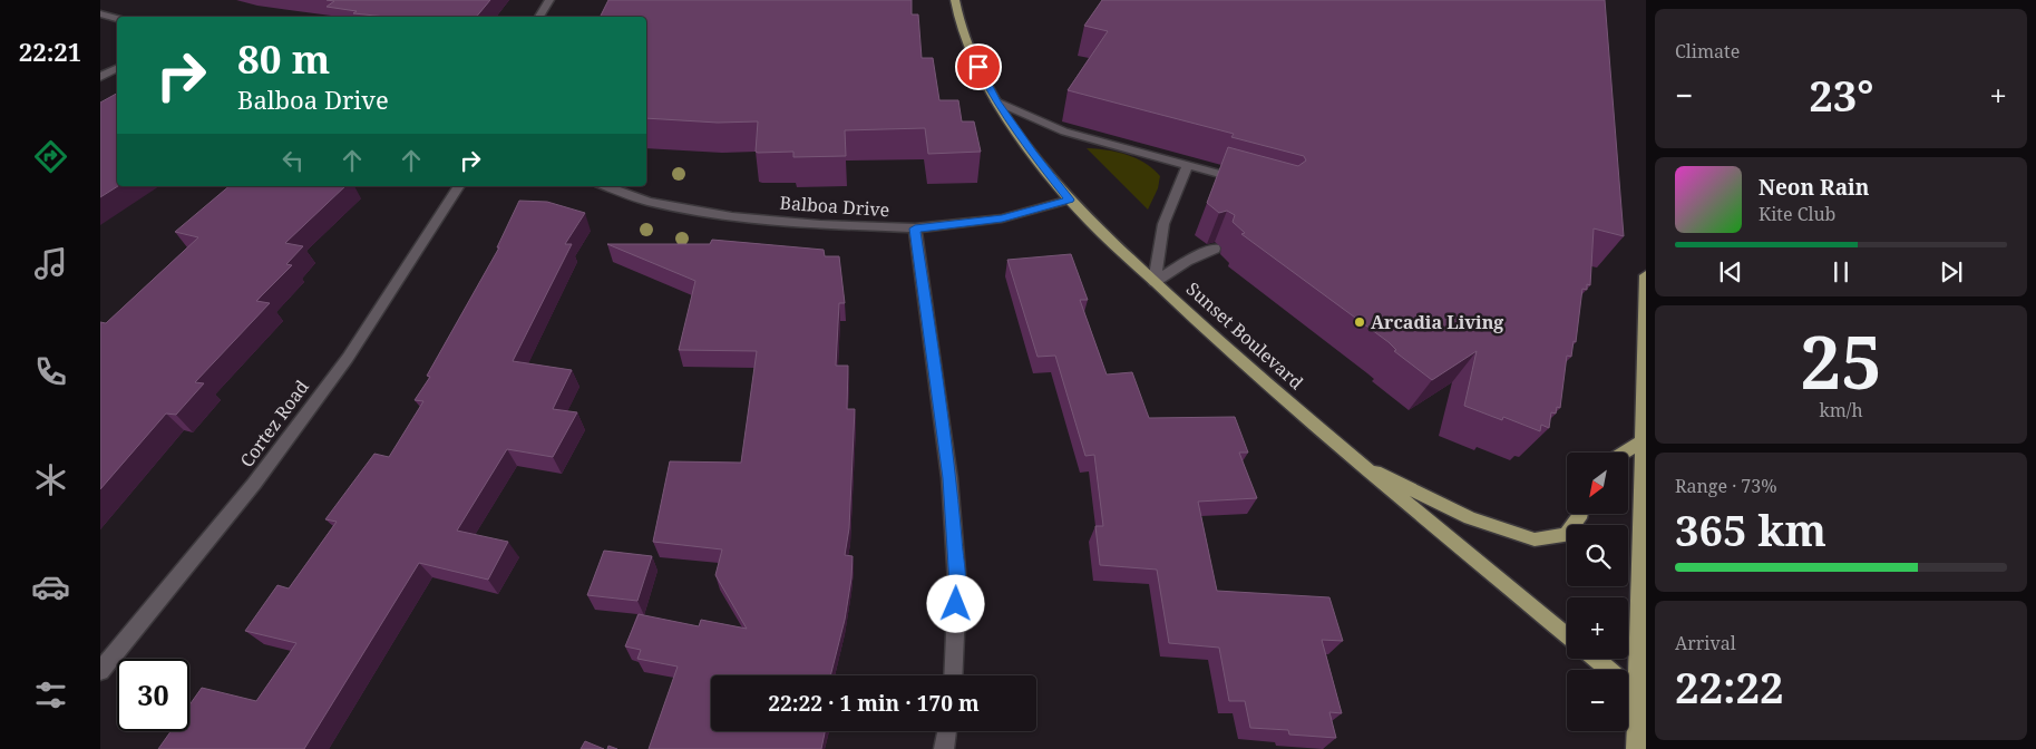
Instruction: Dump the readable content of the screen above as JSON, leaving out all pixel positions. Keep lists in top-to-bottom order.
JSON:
{
  "streets": {
    "main road": ["Sunset Boulevard"],
    "street": ["Balboa Drive", "Cortez Road"]
  },
  "crossings": [
    ["Balboa Drive", "Sunset Boulevard"]
  ],
  "places": ["Arcadia Living"],
  "north": "bottom left",
  "page": {
    "tabs": "22:21",
    "tile": [
      "Climate",
      ["25", "km/h"],
      ["Range · 73%", "365 km"],
      ["Arrival", "22:22"]
    ],
    "turn": ["80 m", "Balboa Drive"],
    "heat": ["−", "23°", "+"],
    "song": ["Neon Rain", "Kite Club"],
    "map_buttons": ["+", "−"],
    "limit": "30",
    "trip": "22:22 · 1 min · 170 m"
  }
}
